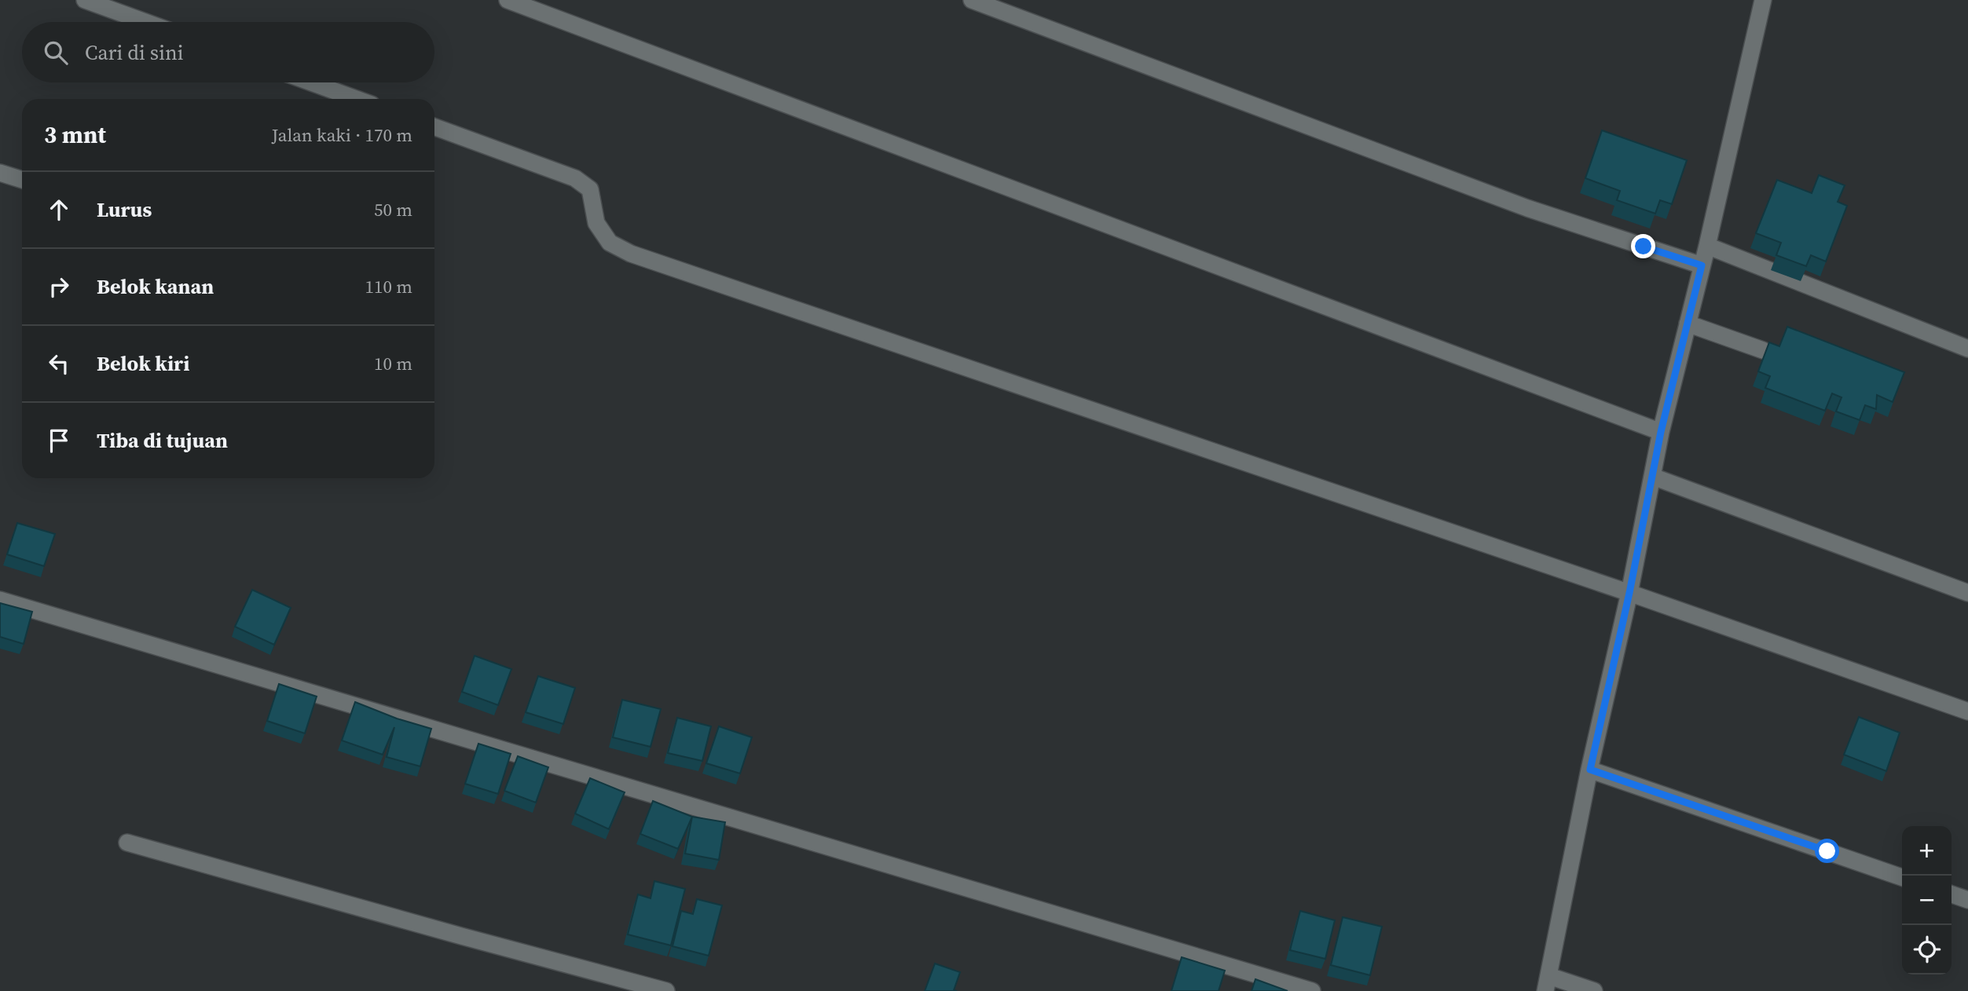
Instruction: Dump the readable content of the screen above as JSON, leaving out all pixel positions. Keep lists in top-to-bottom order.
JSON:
{
  "page": {
    "search": "Cari di sini",
    "heading": ["3 mnt", "Jalan kaki · 170 m"],
    "list": [
      ["Lurus", "50 m"],
      ["Belok kanan", "110 m"],
      ["Belok kiri", "10 m"],
      "Tiba di tujuan"
    ],
    "map_buttons": ["+", "−"]
  }
}
